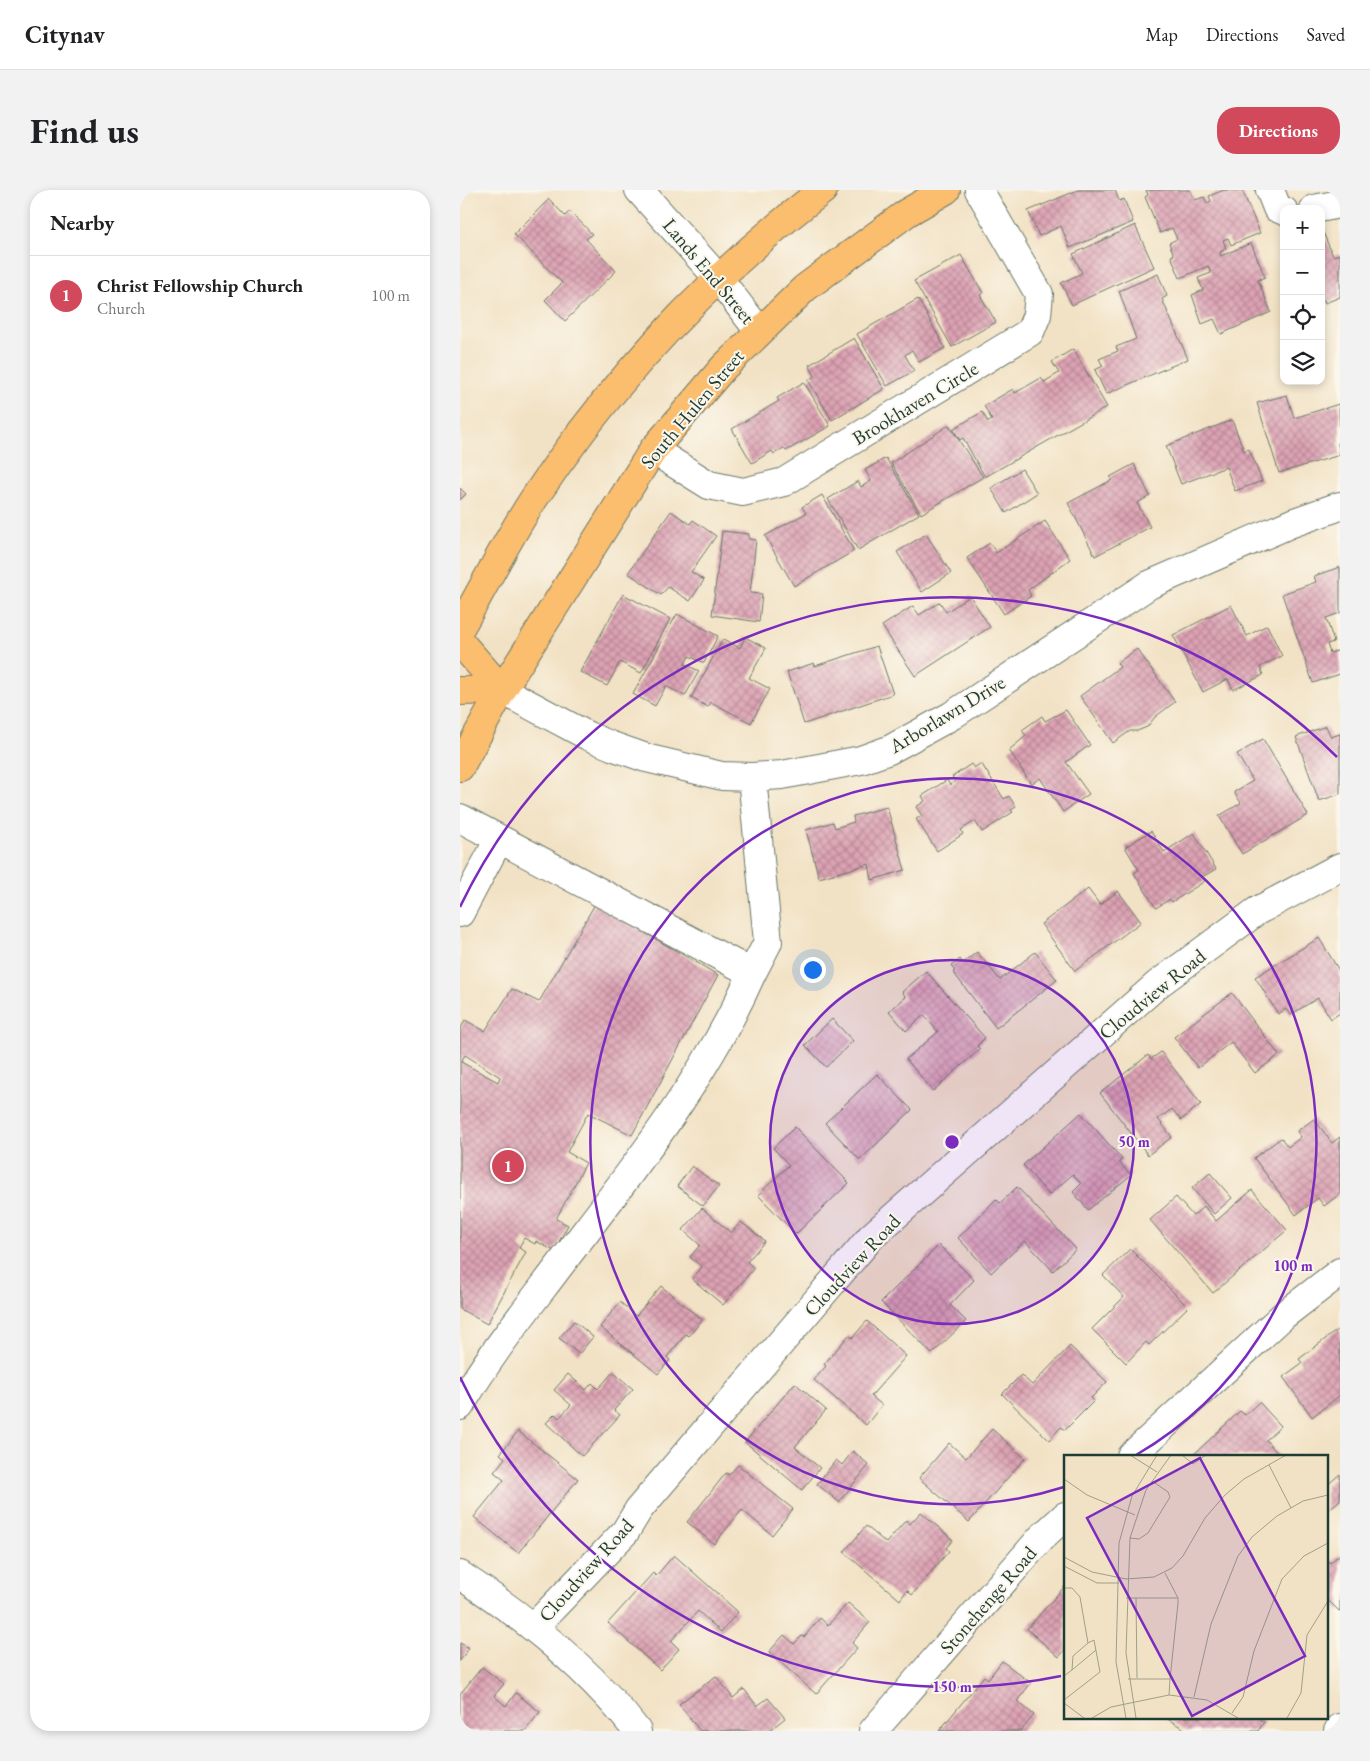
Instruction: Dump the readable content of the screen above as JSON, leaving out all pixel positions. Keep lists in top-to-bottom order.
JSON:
{
  "streets": {
    "main road": ["South Hulen Street", "Arborlawn Drive"],
    "street": [
      "Lands End Street",
      "Brookhaven Circle",
      "Cloudview Road",
      "Stonehenge Road"
    ]
  },
  "crossings": [
    ["Lands End Street", "South Hulen Street"],
    ["Brookhaven Circle", "South Hulen Street"],
    ["South Hulen Street", "Arborlawn Drive"]
  ],
  "page": {
    "header": "Citynav",
    "nav": ["Map", "Directions", "Saved"],
    "buttons": "Directions",
    "title": "Find us",
    "heading": "Nearby",
    "map_buttons": ["+", "−"],
    "list": [
      {
        "mark": "1",
        "name": "Christ Fellowship Church",
        "note": "Church",
        "value": "100 m"
      }
    ],
    "pins": "1"
  },
  "rings": ["50 m", "100 m", "150 m"]
}
